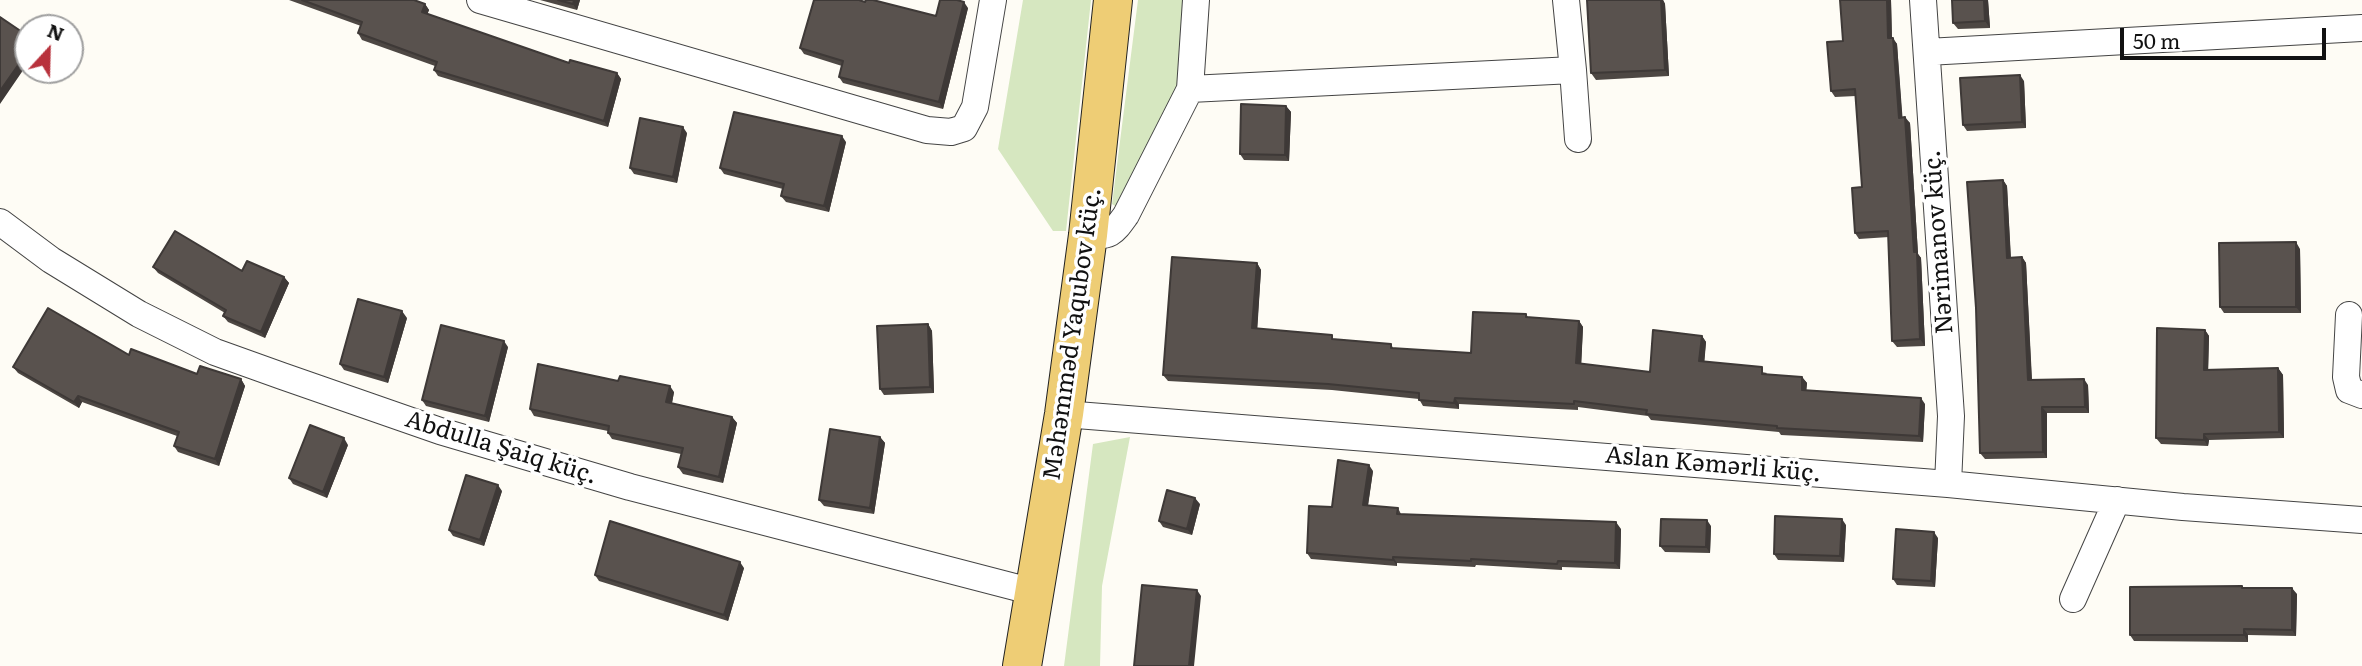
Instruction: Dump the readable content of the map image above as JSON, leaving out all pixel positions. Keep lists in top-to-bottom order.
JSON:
{
  "streets": {
    "main road": ["Məhəmməd Yaqubov küç."],
    "street": ["Nərimanov küç.", "Abdulla Şaiq küç.", "Aslan Kəmərli küç."]
  },
  "crossings": [
    ["Nərimanov küç.", "Aslan Kəmərli küç."],
    ["Məhəmməd Yaqubov küç.", "Abdulla Şaiq küç."],
    ["Məhəmməd Yaqubov küç.", "Aslan Kəmərli küç."]
  ],
  "scale_bar": "50 m",
  "north": "top"
}
